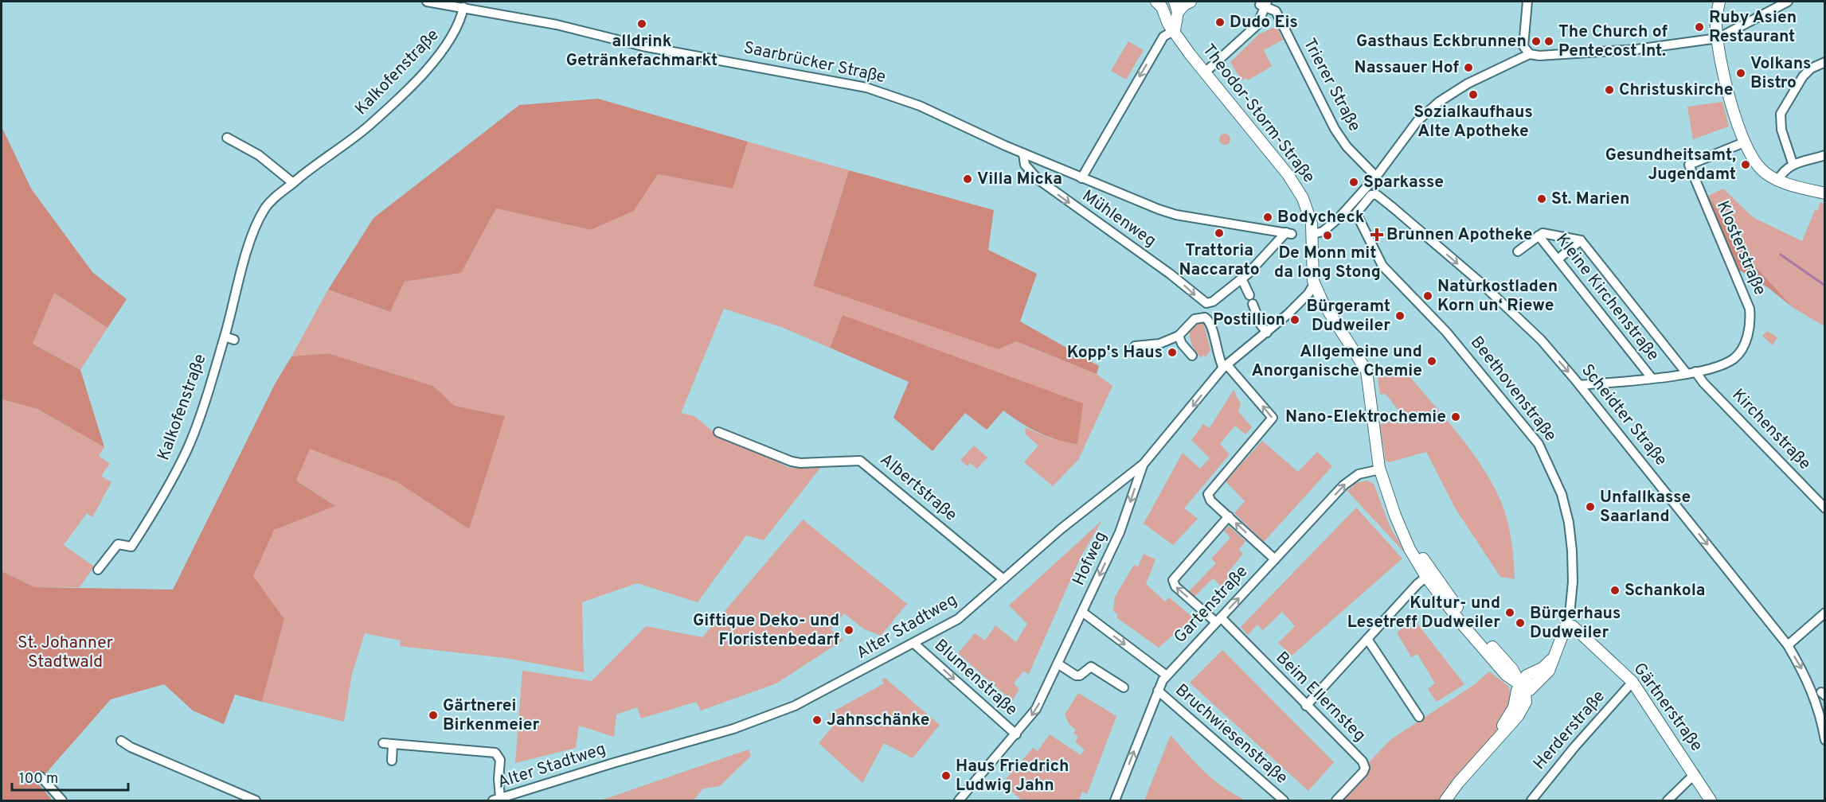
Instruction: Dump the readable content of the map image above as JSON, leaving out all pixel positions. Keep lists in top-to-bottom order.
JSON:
{
  "streets": {
    "street": [
      "Saarbrücker Straße",
      "Kalkofenstraße",
      "Trierer Straße",
      "Theodor-Storm-Straße",
      "Mühlenweg",
      "Klosterstraße",
      "Kleine Kirchenstraße",
      "Beethovenstraße",
      "Scheidter Straße",
      "Kirchenstraße",
      "Albertstraße",
      "Hofweg",
      "Gartenstraße",
      "Alter Stadtweg",
      "Blumenstraße",
      "Beim Ellernsteg",
      "Gärtnerstraße",
      "Herderstraße",
      "Bruchwiesenstraße"
    ]
  },
  "crossings": [
    ["Saarbrücker Straße", "Kalkofenstraße"],
    ["Saarbrücker Straße", "Mühlenweg"],
    ["Trierer Straße", "Theodor-Storm-Straße"],
    ["Theodor-Storm-Straße", "Beethovenstraße"],
    ["Theodor-Storm-Straße", "Gartenstraße"],
    ["Theodor-Storm-Straße", "Alter Stadtweg"],
    ["Klosterstraße", "Kleine Kirchenstraße"],
    ["Klosterstraße", "Scheidter Straße"],
    ["Klosterstraße", "Kirchenstraße"],
    ["Beethovenstraße", "Scheidter Straße"],
    ["Beethovenstraße", "Gärtnerstraße"],
    ["Albertstraße", "Alter Stadtweg"],
    ["Hofweg", "Alter Stadtweg"],
    ["Hofweg", "Blumenstraße"],
    ["Hofweg", "Bruchwiesenstraße"],
    ["Gartenstraße", "Beim Ellernsteg"],
    ["Gartenstraße", "Bruchwiesenstraße"],
    ["Alter Stadtweg", "Blumenstraße"],
    ["Gärtnerstraße", "Herderstraße"]
  ],
  "one_way": [
    "Mühlenweg",
    "Scheidter Straße",
    "Hofweg",
    "Gartenstraße",
    "Blumenstraße",
    "Bruchwiesenstraße"
  ],
  "parks": ["St. Johanner Stadtwald"],
  "places": {
    "other": [
      "Dudo Eis",
      "alldrink Getränkefachmarkt",
      "Ruby Asien Restaurant",
      "Gasthaus Eckbrunnen",
      "The Church of Pentecost Int.",
      "Nassauer Hof",
      "Volkans Bistro",
      "Christuskirche",
      "Sozialkaufhaus Alte Apotheke",
      "Gesundheitsamt, Jugendamt",
      "Villa Micka",
      "Sparkasse",
      "St. Marien",
      "Bodycheck",
      "Trattoria Naccarato",
      "De Monn mit da long Stong",
      "Naturkostladen Korn un‘ Riewe",
      "Bürgeramt Dudweiler",
      "Postillion",
      "Kopp's Haus",
      "Allgemeine und Anorganische Chemie",
      "Nano-Elektrochemie",
      "Unfallkasse Saarland",
      "Schankola",
      "Kultur- und Lesetreff Dudweiler",
      "Bürgerhaus Dudweiler",
      "Giftique Deko- und Floristenbedarf",
      "Gärtnerei Birkenmeier",
      "Jahnschänke",
      "Haus Friedrich Ludwig Jahn"
    ],
    "health": ["Brunnen Apotheke"]
  },
  "scale_bar": "100 m"
}
